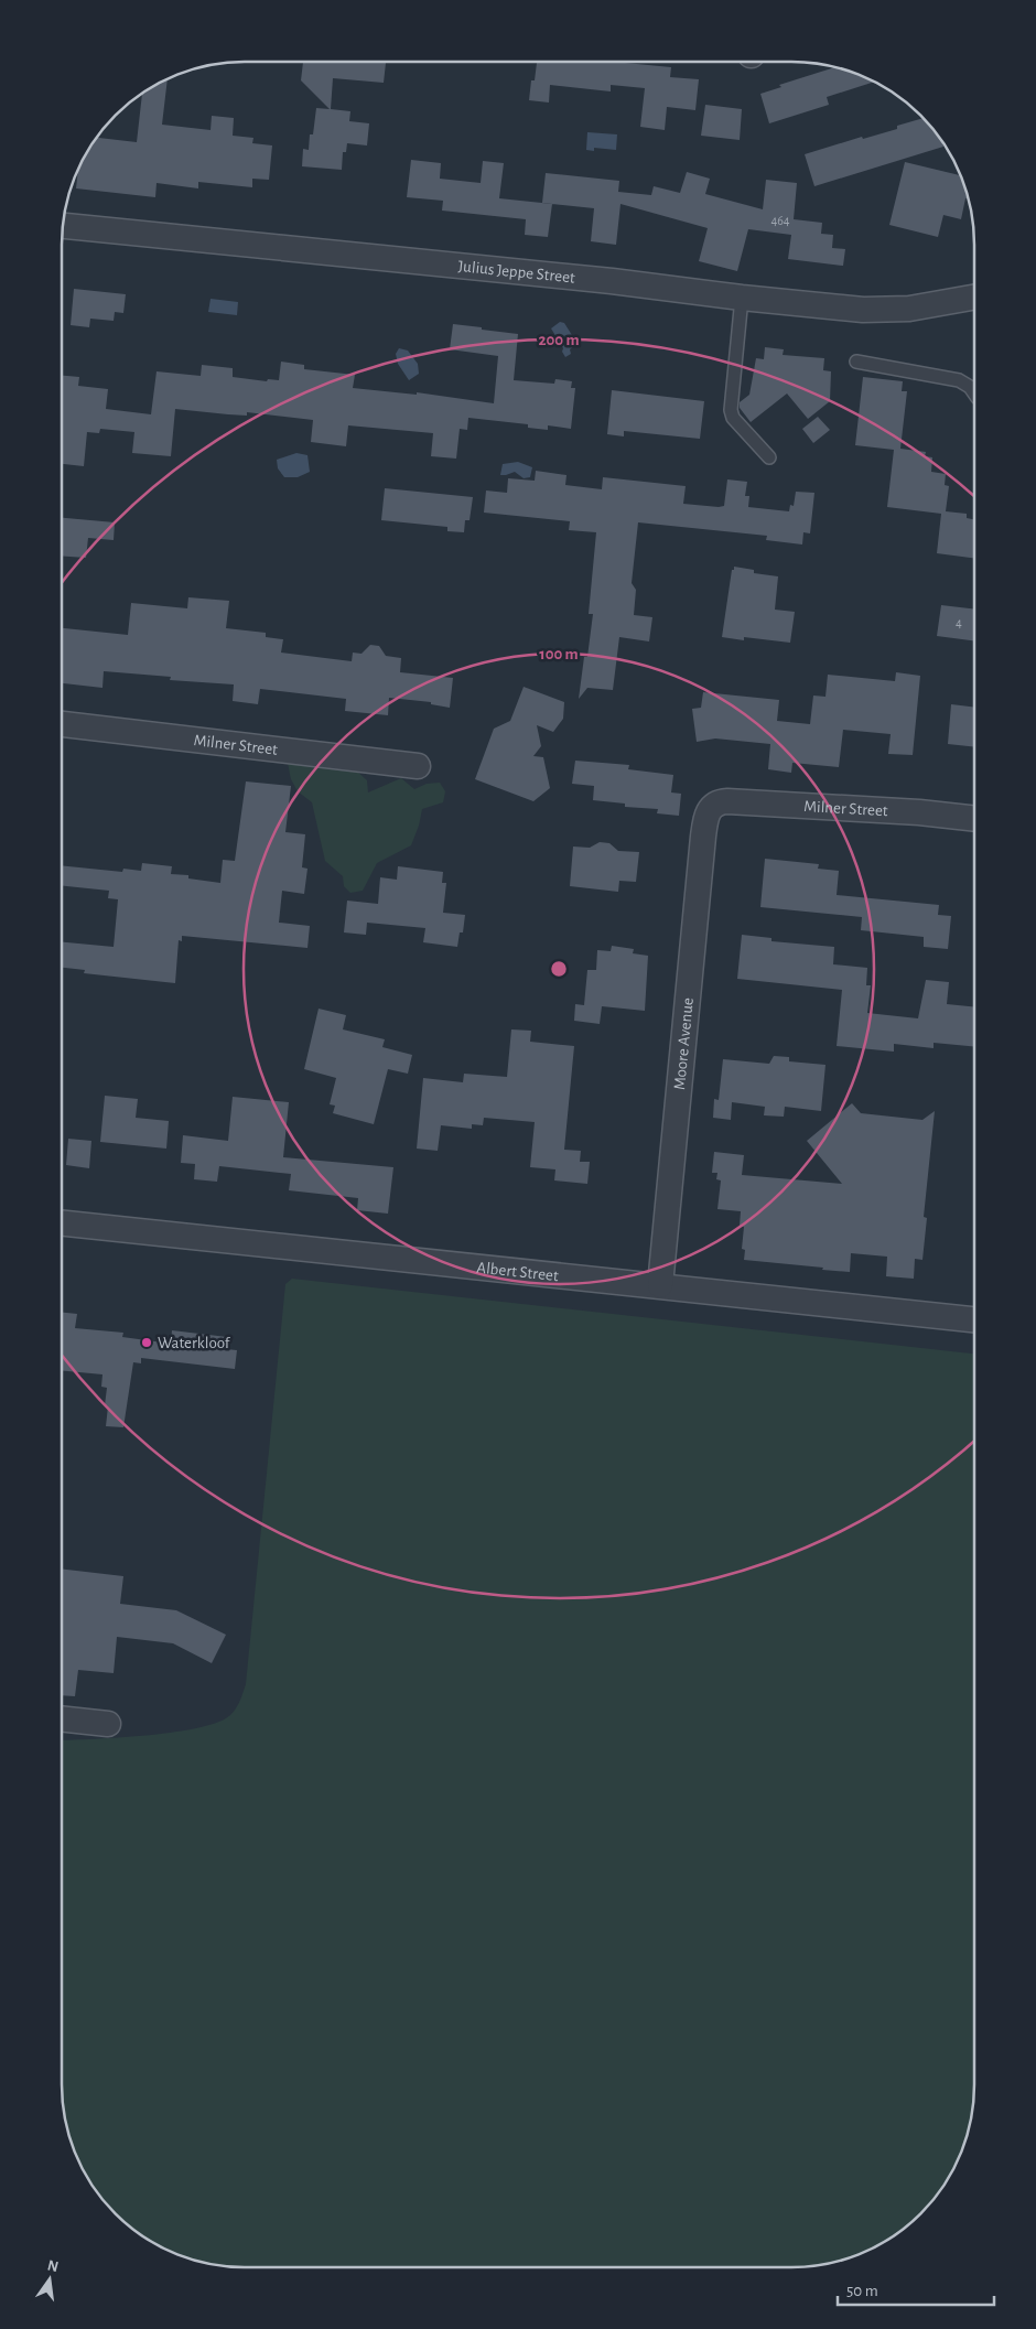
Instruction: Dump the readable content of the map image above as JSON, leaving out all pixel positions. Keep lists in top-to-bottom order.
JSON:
{
  "streets": {
    "street": [
      "Julius Jeppe Street",
      "Milner Street",
      "Moore Avenue",
      "Albert Street"
    ]
  },
  "crossings": [
    ["Milner Street", "Moore Avenue"],
    ["Moore Avenue", "Albert Street"]
  ],
  "places": ["Waterkloof"],
  "house_numbers": ["464", "4"],
  "scale_bar": "50 m",
  "north": "top",
  "rings": ["200 m", "100 m"]
}
